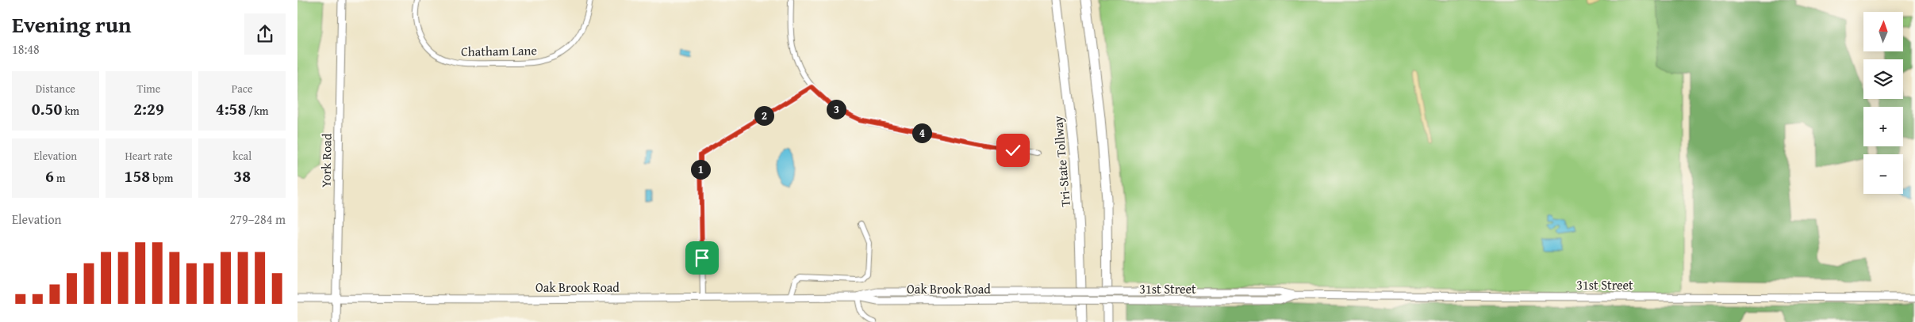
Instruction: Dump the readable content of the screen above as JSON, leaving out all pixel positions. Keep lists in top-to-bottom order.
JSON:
{
  "streets": {
    "highway": ["Tri-State Tollway"],
    "main road": ["York Road", "31st Street", "Oak Brook Road"],
    "street": ["Chatham Lane"]
  },
  "crossings": [
    ["York Road", "Oak Brook Road"],
    ["31st Street", "Oak Brook Road"]
  ],
  "north": "top",
  "page": {
    "heading": ["Evening run", "18:48"],
    "map_buttons": ["+", "−"],
    "stats": [
      ["Distance", "0.50 km"],
      ["Time", "2:29"],
      ["Pace", "4:58 /km"],
      ["Elevation", "6 m"],
      ["Heart rate", "158 bpm"],
      ["kcal", "38"]
    ],
    "pins": [
      "3",
      "2",
      "4",
      "1"
    ],
    "chart": ["Elevation", "279–284 m"]
  }
}
